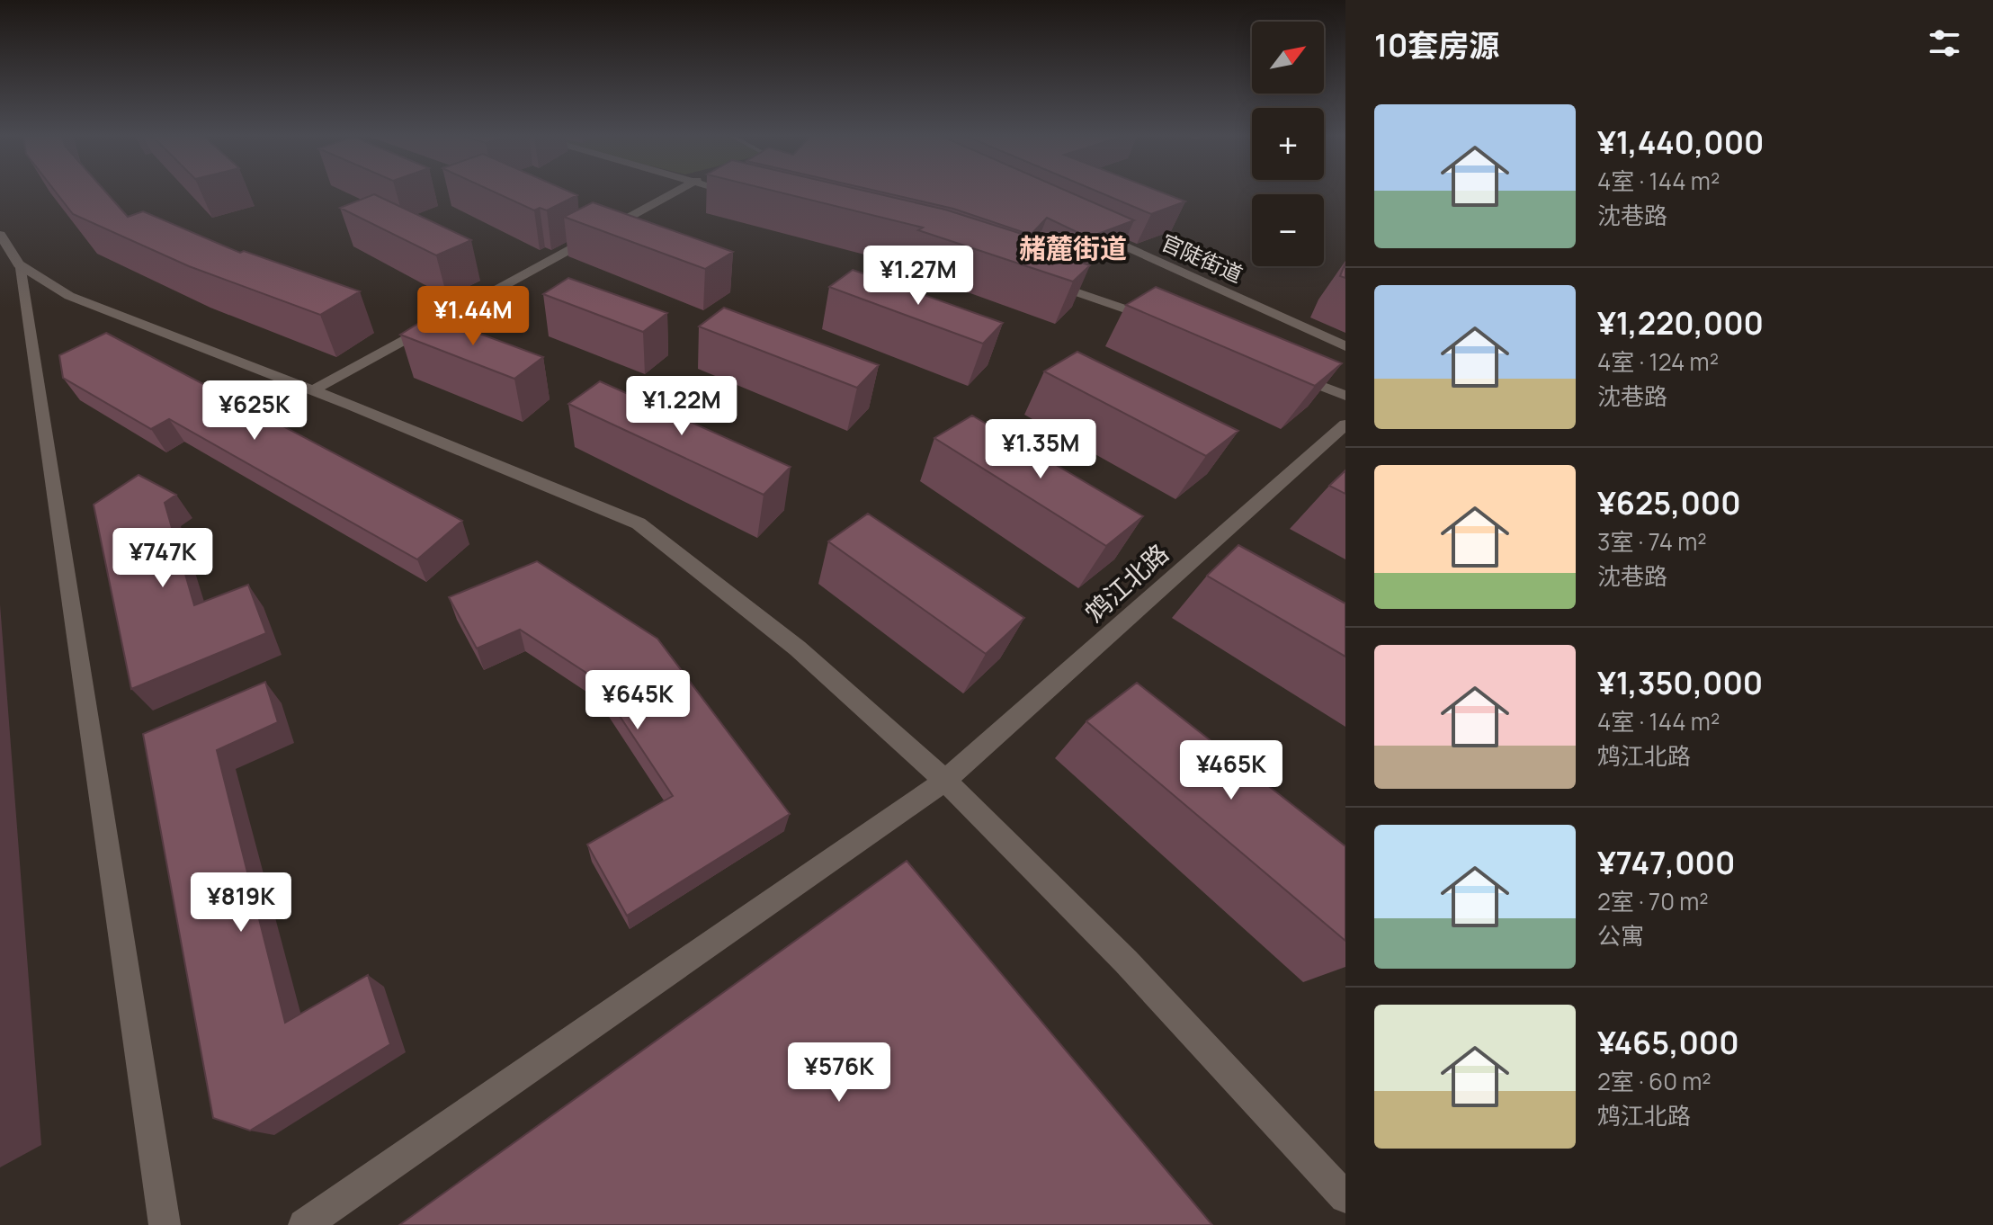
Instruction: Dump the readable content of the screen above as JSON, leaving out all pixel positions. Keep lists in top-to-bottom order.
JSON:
{
  "streets": {
    "street": ["官陡街道", "鸩江北路"]
  },
  "districts": ["赭麓街道"],
  "north": "top right",
  "page": {
    "heading": "10套房源",
    "map_buttons": ["+", "−"],
    "list": [
      {
        "name": "¥1,440,000",
        "note": "4室 · 144 m² · 沈巷路"
      },
      {
        "name": "¥1,220,000",
        "note": "4室 · 124 m² · 沈巷路"
      },
      {
        "name": "¥625,000",
        "note": "3室 · 74 m² · 沈巷路"
      },
      {
        "name": "¥1,350,000",
        "note": "4室 · 144 m² · 鸩江北路"
      },
      {
        "name": "¥747,000",
        "note": "2室 · 70 m² · 公寓"
      },
      {
        "name": "¥465,000",
        "note": "2室 · 60 m² · 鸩江北路"
      }
    ],
    "price": [
      "¥1.27M",
      "¥1.44M",
      "¥1.22M",
      "¥625K",
      "¥1.35M",
      "¥747K",
      "¥645K",
      "¥465K",
      "¥819K",
      "¥576K"
    ]
  }
}
